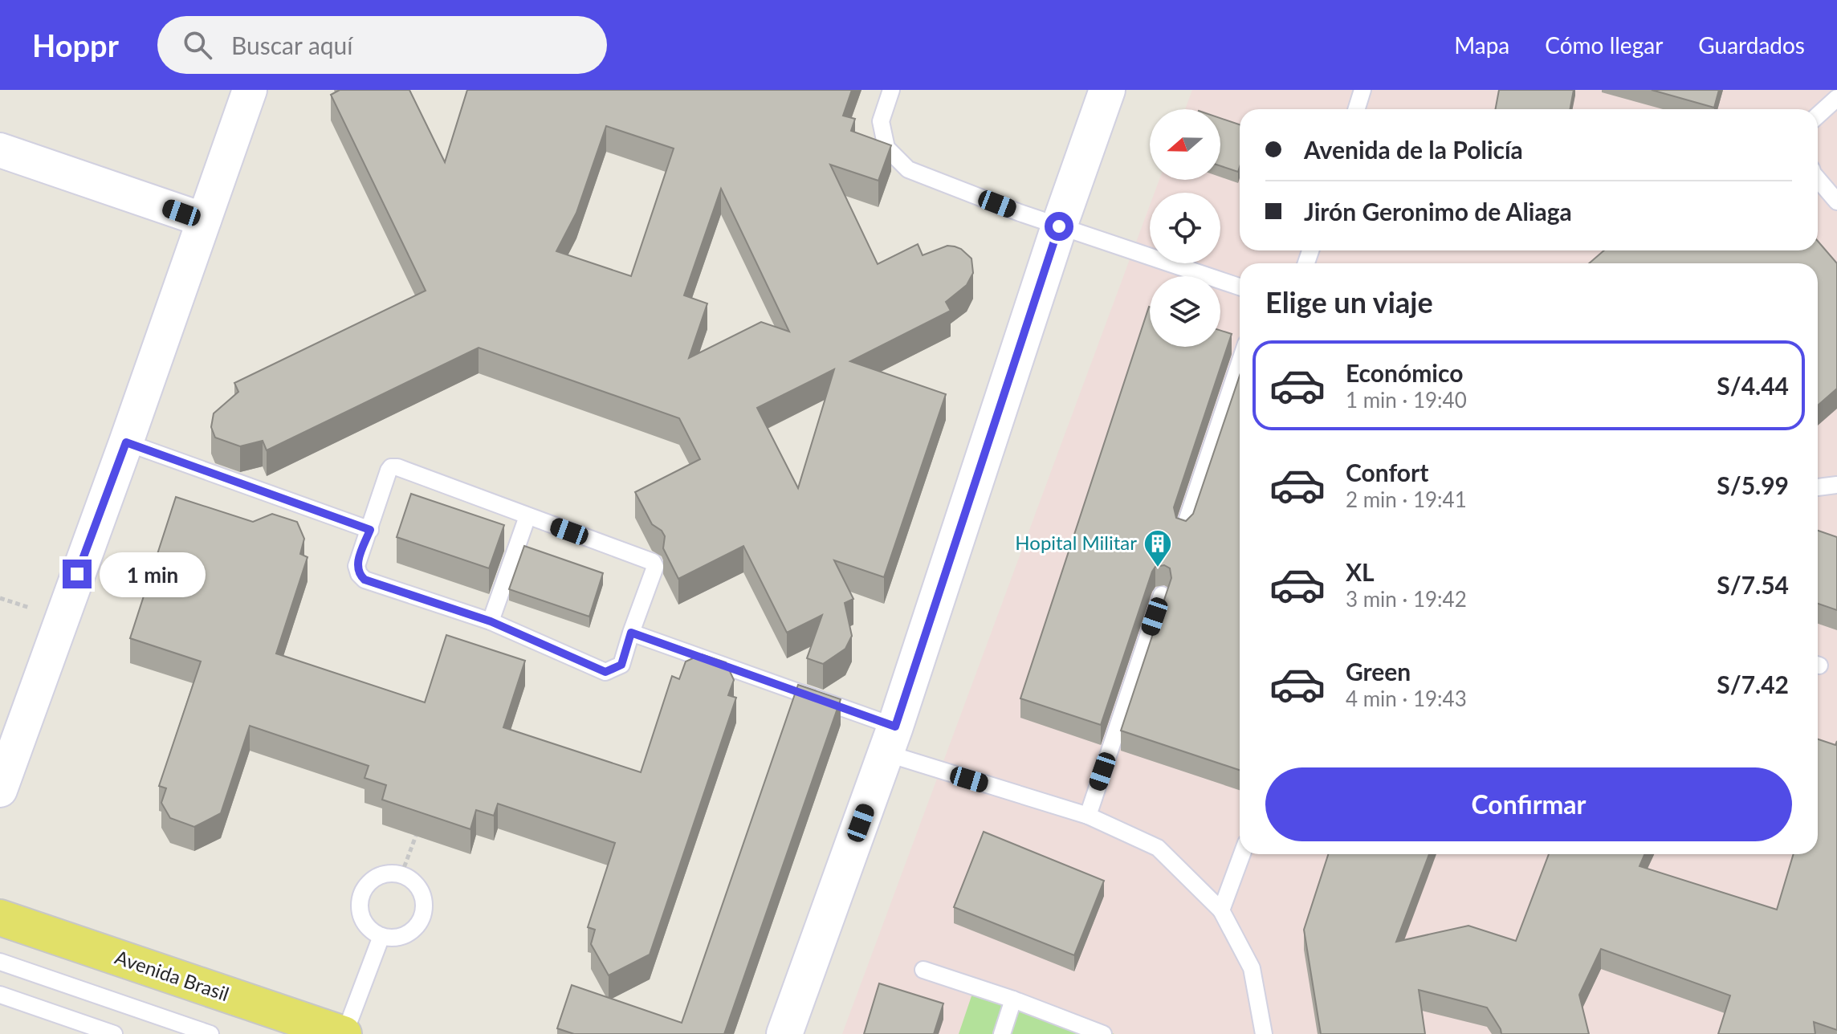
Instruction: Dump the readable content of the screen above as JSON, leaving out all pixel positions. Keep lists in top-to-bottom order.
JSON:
{
  "streets": {
    "main road": ["Avenida Brasil"]
  },
  "places": {
    "building": ["Hopital Militar"]
  },
  "north": "left",
  "page": {
    "header": "Hoppr",
    "search": "Buscar aquí",
    "nav": ["Mapa", "Cómo llegar", "Guardados"],
    "banner": ["Avenida de la Policía", "Jirón Geronimo de Aliaga"],
    "heading": "Elige un viaje",
    "list": [
      {
        "name": "Económico",
        "note": "1 min · 19:40",
        "value": "S/4.44"
      },
      {
        "name": "Confort",
        "note": "2 min · 19:41",
        "value": "S/5.99"
      },
      {
        "name": "XL",
        "note": "3 min · 19:42",
        "value": "S/7.54"
      },
      {
        "name": "Green",
        "note": "4 min · 19:43",
        "value": "S/7.42"
      }
    ],
    "bubble": "1 min",
    "buttons": "Confirmar"
  }
}
